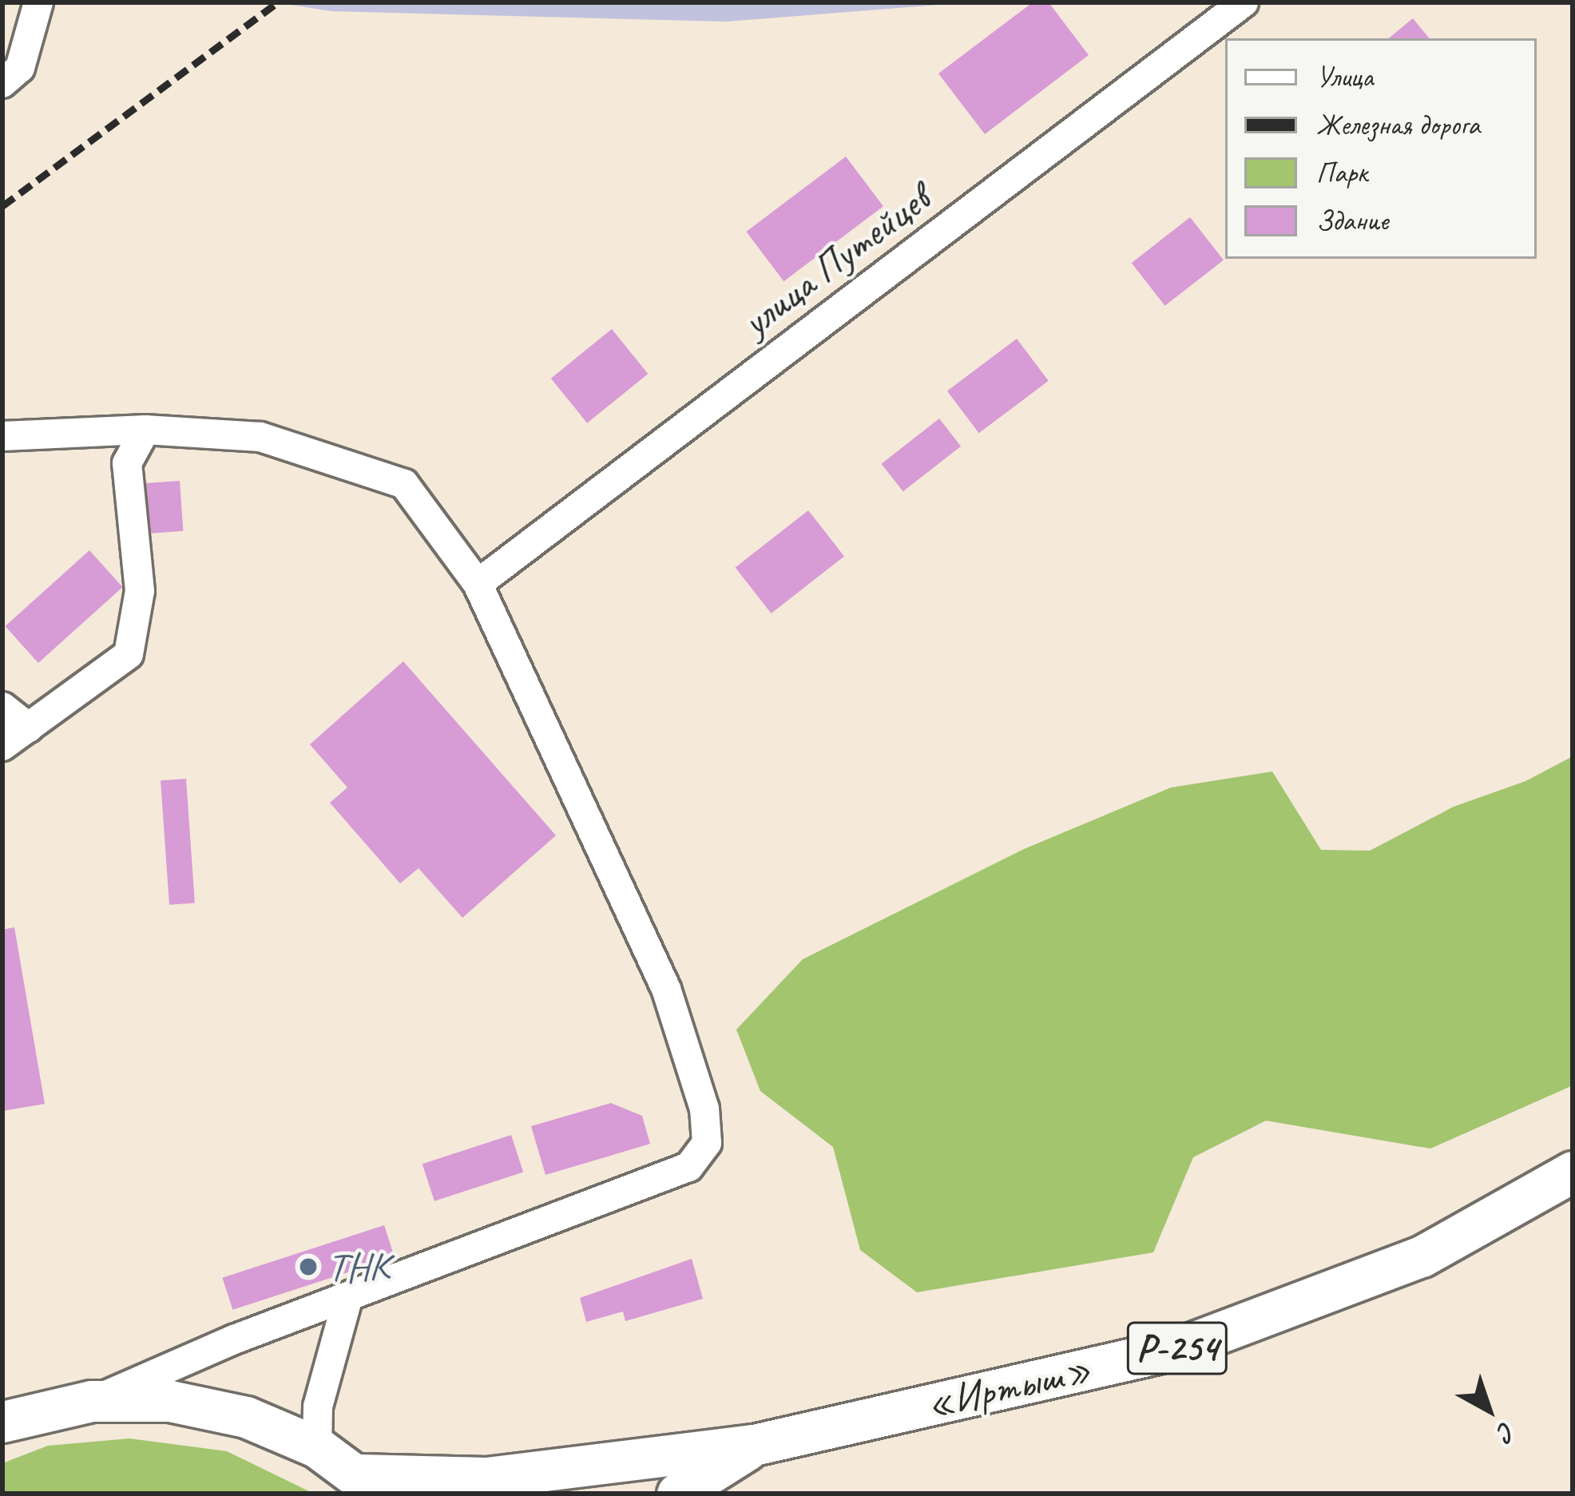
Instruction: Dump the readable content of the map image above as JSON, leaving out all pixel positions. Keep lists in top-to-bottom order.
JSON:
{
  "streets": {
    "highway": ["Р-254", "«Иртыш»"],
    "street": ["улица Путейцев"]
  },
  "places": ["ТНК"],
  "legend": [
    "Улица",
    "Железная дорога",
    "Парк",
    "Здание"
  ],
  "north": "bottom right"
}
